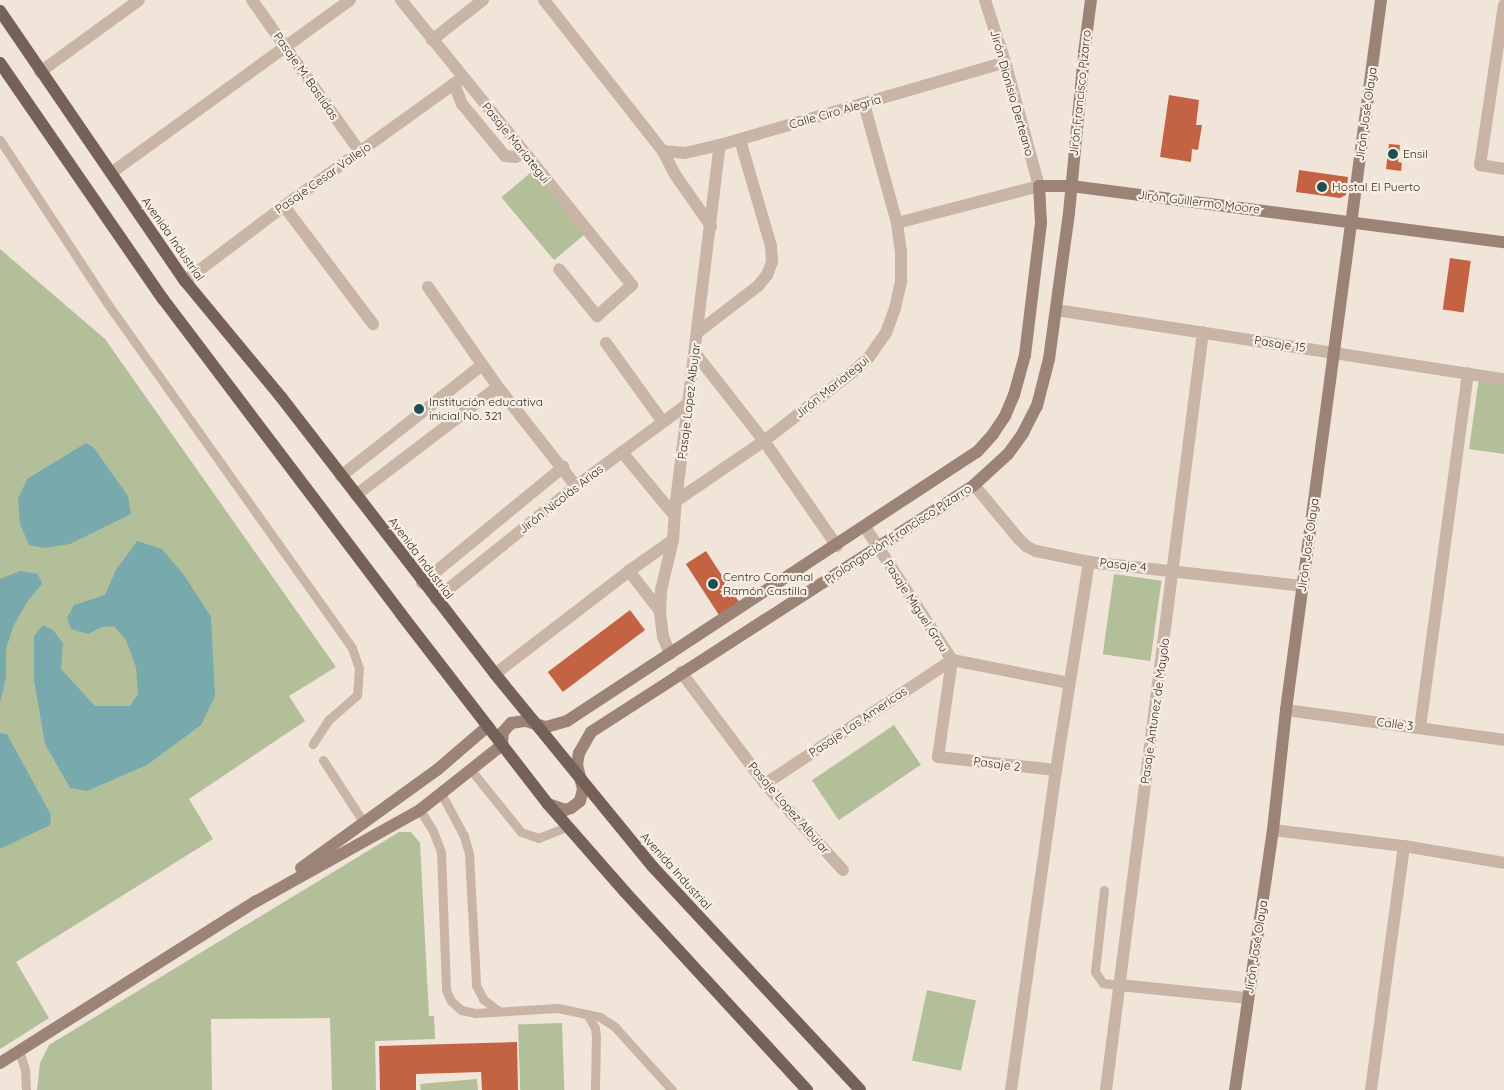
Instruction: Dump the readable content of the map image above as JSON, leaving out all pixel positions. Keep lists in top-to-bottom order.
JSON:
{
  "streets": {
    "main road": [
      "Jirón Francisco Pizarro",
      "Jirón José Olaya",
      "Jirón Guillermo Moore",
      "Avenida Industrial",
      "Prolongación Francisco Pizarro"
    ],
    "street": [
      "Pasaje M. Bastidas",
      "Jirón Dionisio Derteano",
      "Calle Ciro Alegría",
      "Pasaje Mariategui",
      "Pasaje Cesar Vallejo",
      "Pasaje 15",
      "Jirón Mariategui",
      "Pasaje Lopez Albujar",
      "Jirón Nicolás Arias",
      "Pasaje 4",
      "Pasaje Miguel Grau",
      "Pasaje Antunez de Mayolo",
      "Pasaje Las Americas",
      "Calle 3",
      "Pasaje 2"
    ]
  },
  "crossings": [
    ["Pasaje M. Bastidas", "Pasaje Cesar Vallejo"],
    ["Jirón Dionisio Derteano", "Calle Ciro Alegría"],
    ["Jirón Dionisio Derteano", "Jirón Guillermo Moore"],
    ["Jirón Dionisio Derteano", "Prolongación Francisco Pizarro"],
    ["Jirón Francisco Pizarro", "Jirón Guillermo Moore"],
    ["Jirón Francisco Pizarro", "Prolongación Francisco Pizarro"],
    ["Calle Ciro Alegría", "Jirón Mariategui"],
    ["Calle Ciro Alegría", "Pasaje Lopez Albujar"],
    ["Jirón José Olaya", "Jirón Guillermo Moore"],
    ["Jirón José Olaya", "Pasaje 15"],
    ["Jirón José Olaya", "Pasaje 4"],
    ["Jirón José Olaya", "Calle 3"],
    ["Pasaje Mariategui", "Pasaje Cesar Vallejo"],
    ["Pasaje Cesar Vallejo", "Avenida Industrial"],
    ["Jirón Guillermo Moore", "Jirón Mariategui"],
    ["Jirón Guillermo Moore", "Prolongación Francisco Pizarro"],
    ["Avenida Industrial", "Jirón Nicolás Arias"],
    ["Avenida Industrial", "Prolongación Francisco Pizarro"],
    ["Pasaje 15", "Prolongación Francisco Pizarro"],
    ["Pasaje 15", "Pasaje Antunez de Mayolo"],
    ["Jirón Mariategui", "Pasaje Lopez Albujar"],
    ["Pasaje Lopez Albujar", "Jirón Nicolás Arias"],
    ["Pasaje Lopez Albujar", "Prolongación Francisco Pizarro"],
    ["Pasaje Lopez Albujar", "Pasaje Las Americas"],
    ["Prolongación Francisco Pizarro", "Pasaje 4"],
    ["Prolongación Francisco Pizarro", "Pasaje Miguel Grau"],
    ["Pasaje 4", "Pasaje Antunez de Mayolo"],
    ["Pasaje Miguel Grau", "Pasaje Las Americas"],
    ["Pasaje Miguel Grau", "Pasaje 2"],
    ["Pasaje Las Americas", "Pasaje 2"]
  ],
  "places": [
    "Ensil",
    "Hostal El Puerto",
    "Institución educativa inicial No. 321",
    "Centro Comunal Ramón Castilla"
  ]
}
